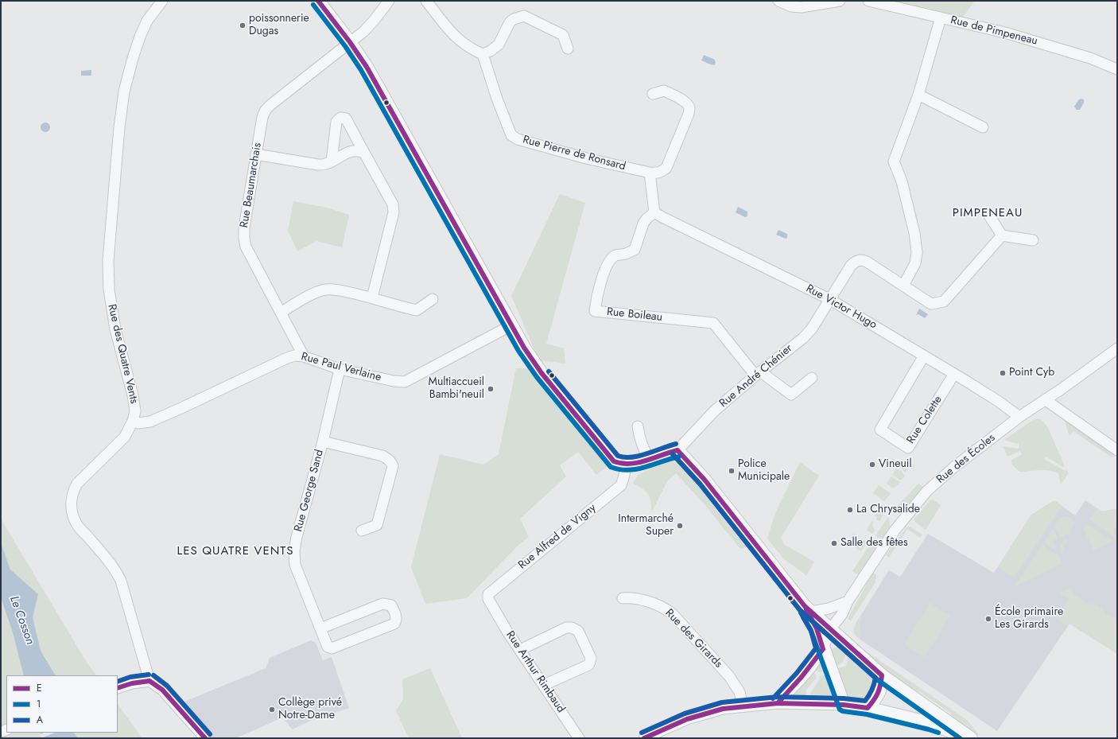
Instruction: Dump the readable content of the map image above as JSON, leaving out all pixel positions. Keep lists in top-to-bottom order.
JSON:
{
  "streets": {
    "street": [
      "Rue de Pimpeneau",
      "Rue Pierre de Ronsard",
      "Rue Beaumarchais",
      "Rue Victor Hugo",
      "Rue Boileau",
      "Rue des Quatre Vents",
      "Rue Paul Verlaine",
      "Rue André Chénier",
      "Rue Colette",
      "Rue des Écoles",
      "Rue George Sand",
      "Rue Alfred de Vigny",
      "Rue des Girards",
      "Rue Arthur Rimbaud"
    ]
  },
  "crossings": [
    ["Rue Beaumarchais", "Rue Paul Verlaine"],
    ["Rue Victor Hugo", "Rue Boileau"],
    ["Rue Victor Hugo", "Rue André Chénier"],
    ["Rue Victor Hugo", "Rue Colette"],
    ["Rue Victor Hugo", "Rue des Écoles"],
    ["Rue Boileau", "Rue André Chénier"],
    ["Rue des Quatre Vents", "Rue Paul Verlaine"],
    ["Rue Paul Verlaine", "Rue George Sand"],
    ["Rue Alfred de Vigny", "Rue Arthur Rimbaud"]
  ],
  "districts": ["PIMPENEAU", "LES QUATRE VENTS"],
  "water": ["Le Cosson"],
  "places": [
    "poissonnerie Dugas",
    "Point Cyb",
    "Multiaccueil Bambi'neuil",
    "Vineuil",
    "Police Municipale",
    "La Chrysalide",
    "Intermarché Super",
    "Salle des fêtes",
    "École primaire Les Girards",
    "Collège privé Notre-Dame"
  ],
  "lines": ["transit line E", "transit line 1", "transit line A"],
  "legend": ["E", "1", "A"]
}
